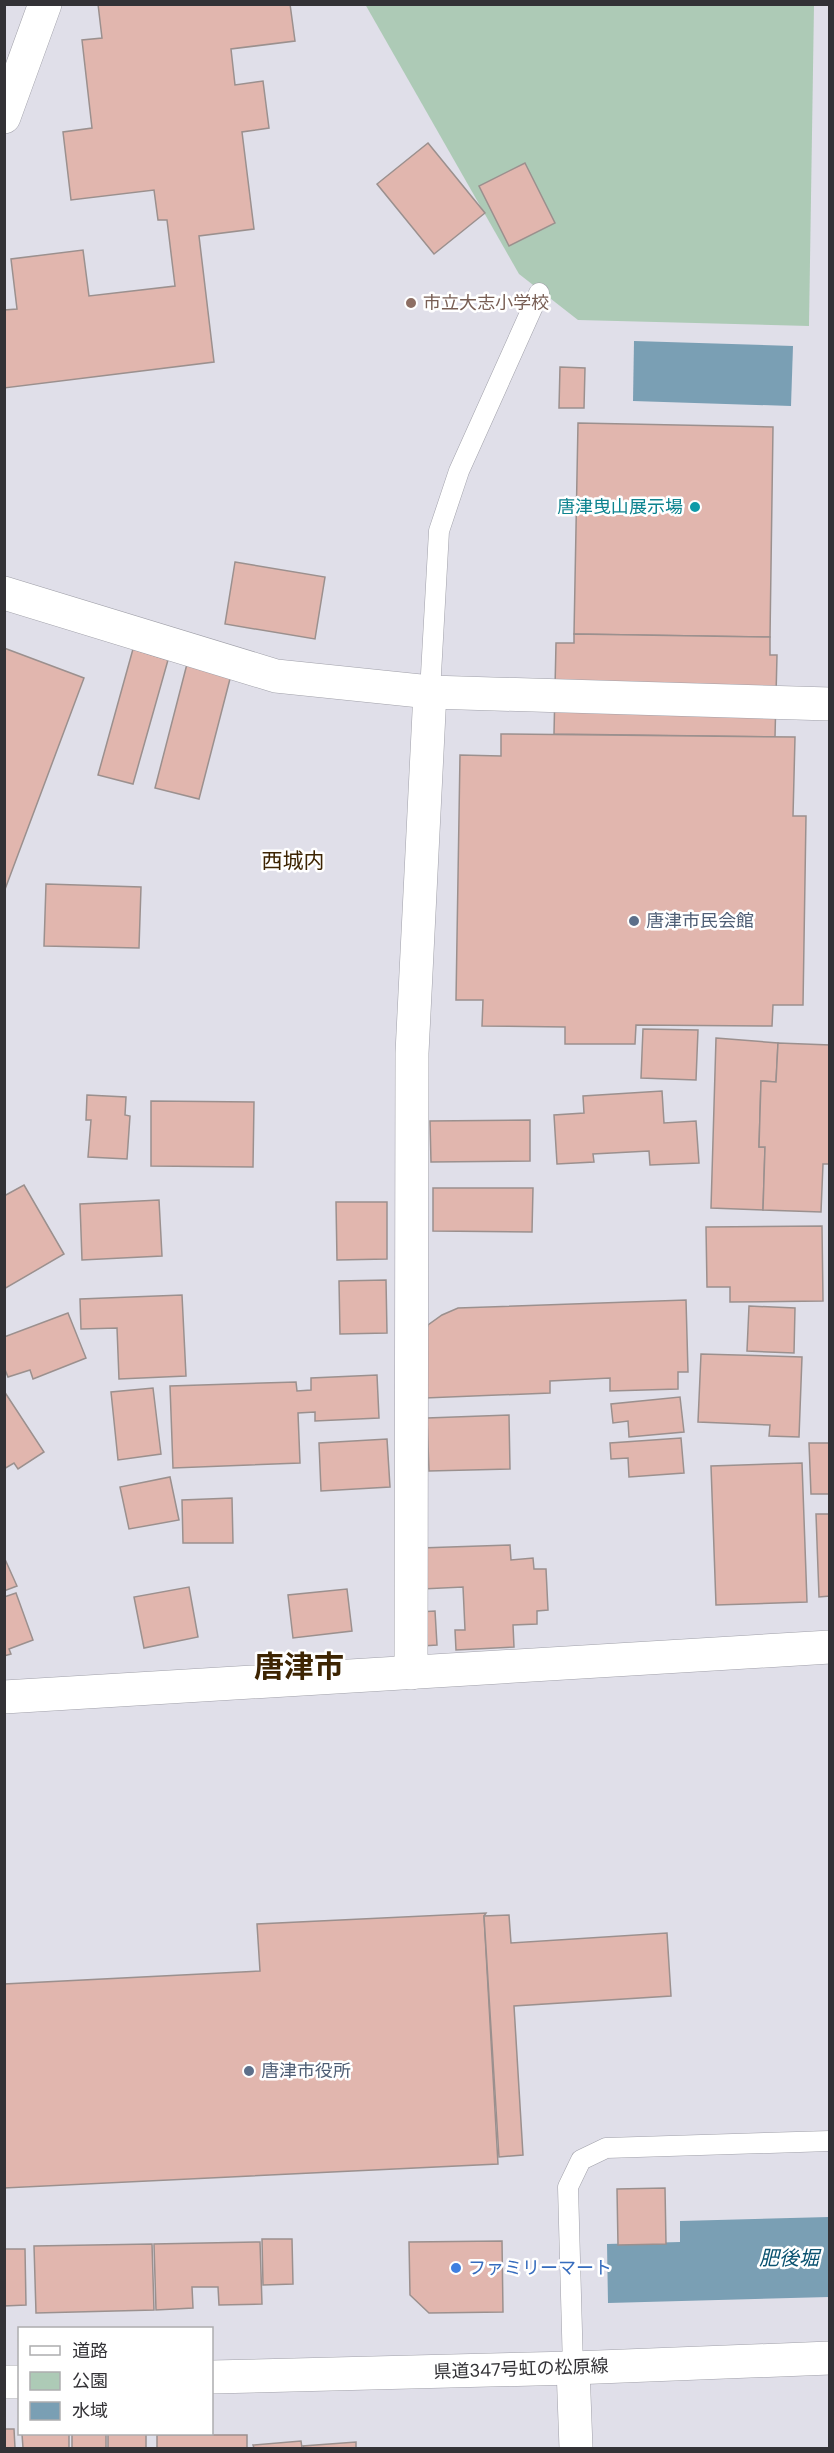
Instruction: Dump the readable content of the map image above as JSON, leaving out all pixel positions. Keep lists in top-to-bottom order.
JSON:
{
  "streets": {
    "street": ["県道347号虹の松原線"]
  },
  "districts": ["西城内", "唐津市"],
  "water": ["肥後堀"],
  "places": [
    "市立大志小学校",
    "唐津曳山展示場",
    "唐津市民会館",
    "唐津市役所",
    "ファミリーマート"
  ],
  "legend": ["道路", "公園", "水域"]
}
